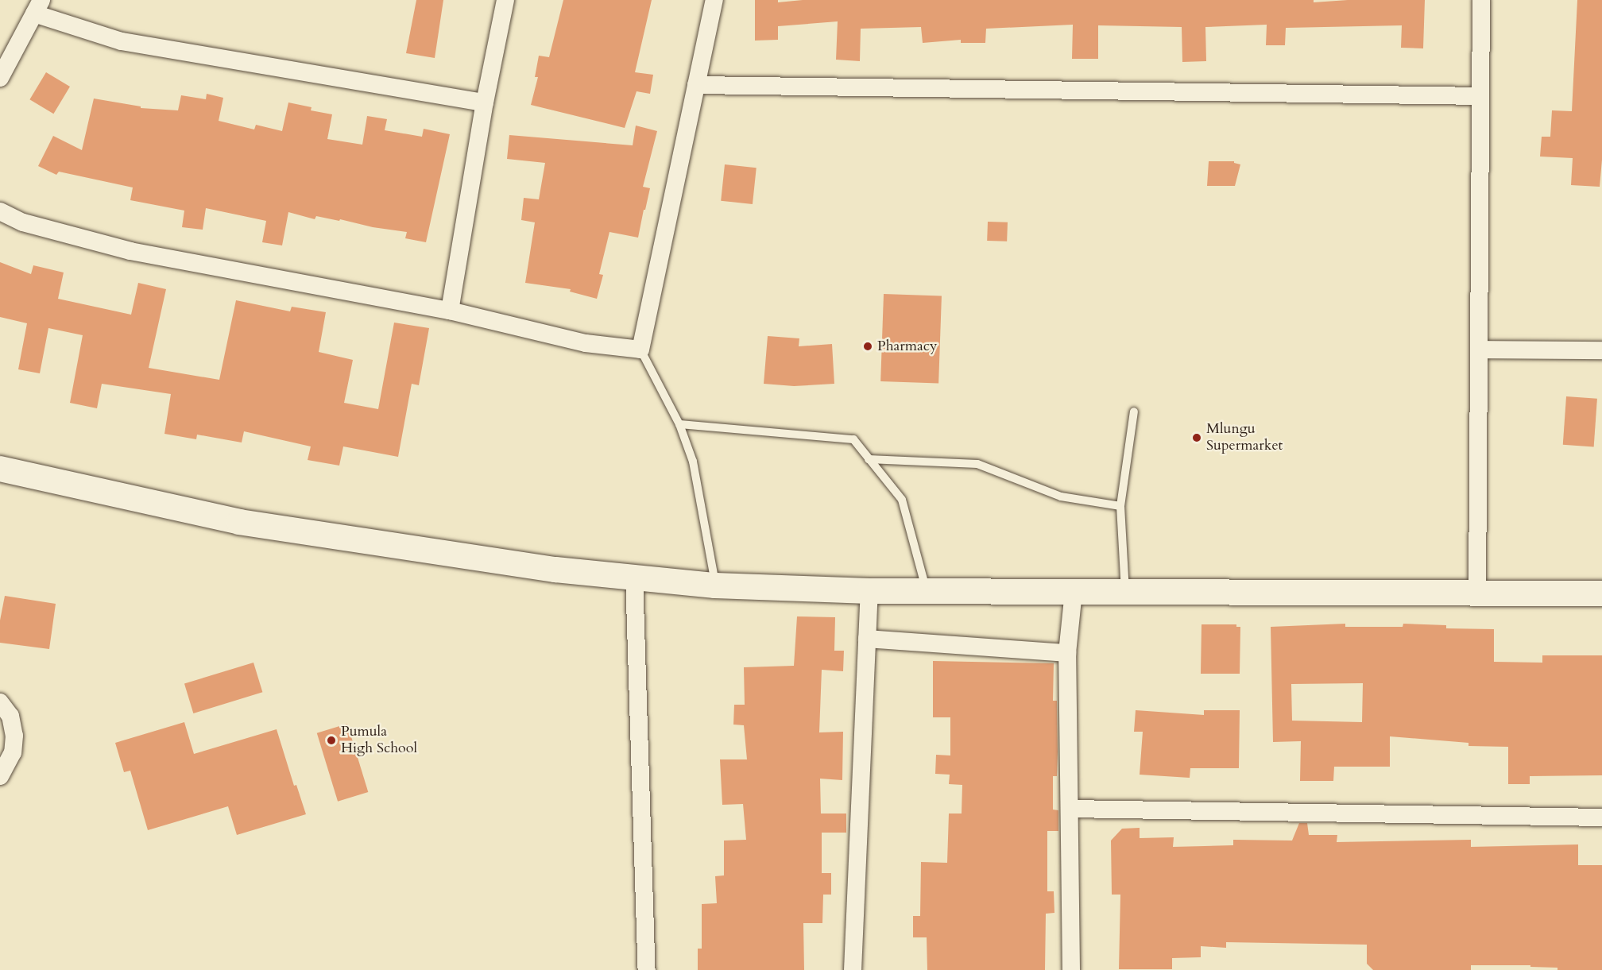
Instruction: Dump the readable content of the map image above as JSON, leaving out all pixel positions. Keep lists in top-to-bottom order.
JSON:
{
  "places": ["Pharmacy", "Mlungu Supermarket", "Pumula High School"]
}
